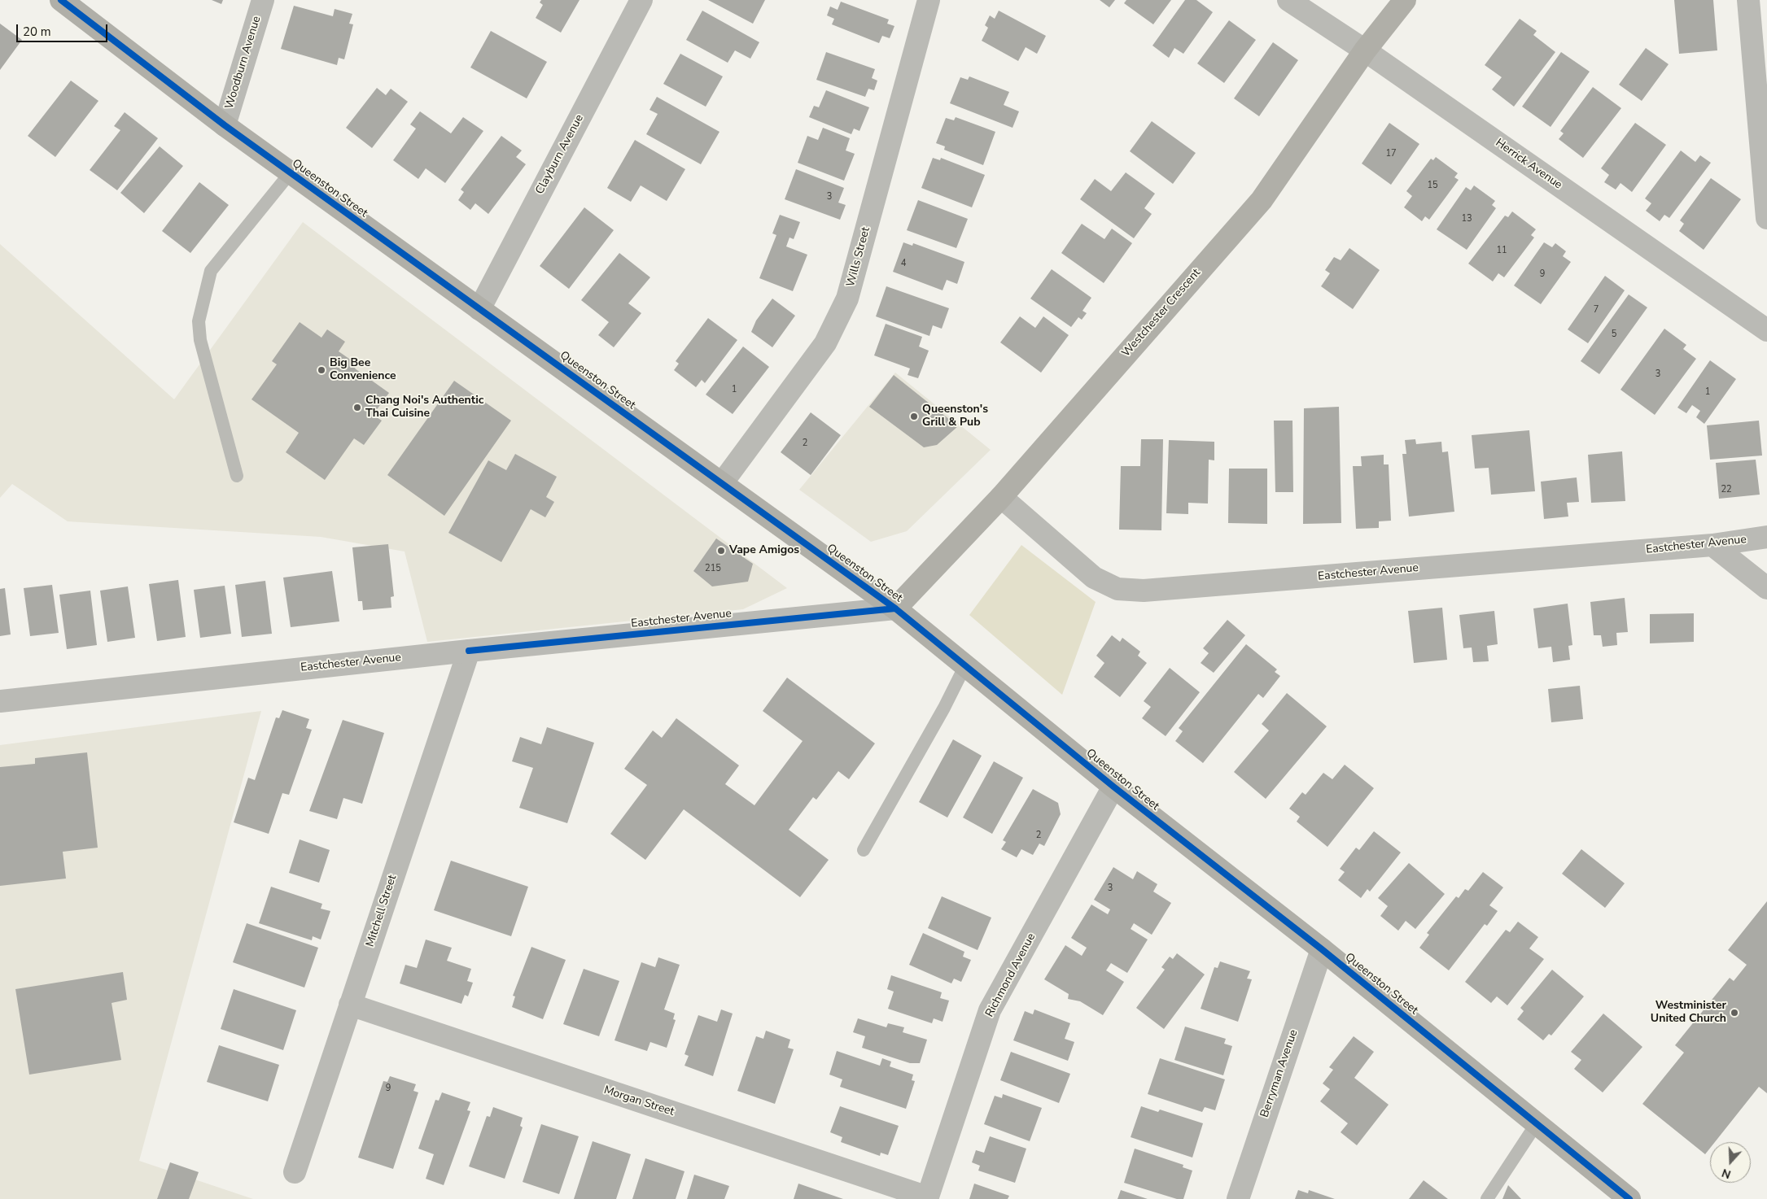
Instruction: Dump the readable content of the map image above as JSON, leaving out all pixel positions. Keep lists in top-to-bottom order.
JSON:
{
  "streets": {
    "main road": ["Queenston Street", "Westchester Crescent"],
    "street": [
      "Woodburn Avenue",
      "Clayburn Avenue",
      "Herrick Avenue",
      "Wills Street",
      "Eastchester Avenue",
      "Mitchell Street",
      "Richmond Avenue",
      "Berryman Avenue",
      "Morgan Street"
    ]
  },
  "crossings": [
    ["Woodburn Avenue", "Queenston Street"],
    ["Clayburn Avenue", "Queenston Street"],
    ["Herrick Avenue", "Westchester Crescent"],
    ["Queenston Street", "Wills Street"],
    ["Queenston Street", "Westchester Crescent"],
    ["Queenston Street", "Eastchester Avenue"],
    ["Queenston Street", "Richmond Avenue"],
    ["Queenston Street", "Berryman Avenue"],
    ["Westchester Crescent", "Eastchester Avenue"],
    ["Eastchester Avenue", "Mitchell Street"],
    ["Mitchell Street", "Morgan Street"],
    ["Richmond Avenue", "Morgan Street"]
  ],
  "places": [
    "Big Bee Convenience",
    "Chang Noi's Authentic Thai Cuisine",
    "Queenston's Grill & Pub",
    "Vape Amigos",
    "Westminister United Church"
  ],
  "house_numbers": [
    "17",
    "15",
    "3",
    "13",
    "11",
    "4",
    "9",
    "7",
    "5",
    "3",
    "1",
    "1",
    "2",
    "22",
    "215",
    "2",
    "3",
    "9"
  ],
  "scale_bar": "20 m",
  "north": "bottom"
}
